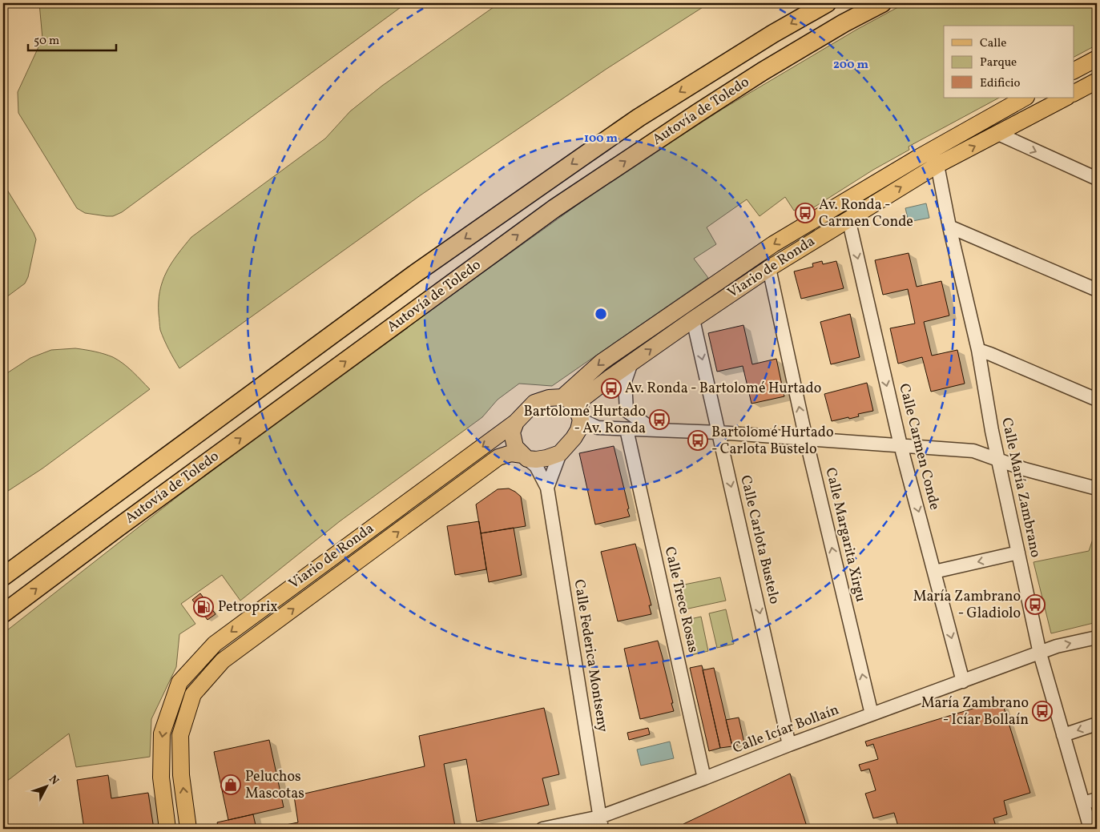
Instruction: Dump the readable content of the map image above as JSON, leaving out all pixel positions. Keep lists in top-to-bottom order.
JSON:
{
  "streets": {
    "highway": ["Autovía de Toledo"],
    "main road": ["Viario de Ronda"],
    "street": [
      "Calle Carmen Conde",
      "Calle María Zambrano",
      "Calle Margarita Xirgu",
      "Calle Carlota Bustelo",
      "Calle Trece Rosas",
      "Calle Federica Montseny",
      "Calle Icíar Bollaín"
    ]
  },
  "crossings": [
    ["Viario de Ronda", "Calle Carmen Conde"],
    ["Viario de Ronda", "Calle María Zambrano"],
    ["Viario de Ronda", "Calle Margarita Xirgu"],
    ["Viario de Ronda", "Calle Carlota Bustelo"],
    ["Viario de Ronda", "Calle Federica Montseny"],
    ["Calle Carmen Conde", "Calle Icíar Bollaín"],
    ["Calle María Zambrano", "Calle Icíar Bollaín"],
    ["Calle Margarita Xirgu", "Calle Icíar Bollaín"],
    ["Calle Carlota Bustelo", "Calle Icíar Bollaín"],
    ["Calle Trece Rosas", "Calle Icíar Bollaín"],
    ["Calle Federica Montseny", "Calle Icíar Bollaín"]
  ],
  "one_way": ["Calle Carmen Conde", "Calle Margarita Xirgu", "Calle Carlota Bustelo"],
  "places": {
    "bus stop": [
      "Av. Ronda - Carmen Conde",
      "Av. Ronda - Bartolomé Hurtado",
      "Bartolomé Hurtado - Av. Ronda",
      "Bartolomé Hurtado - Carlota Bustelo",
      "María Zambrano - Gladiolo",
      "María Zambrano - Icíar Bollaín"
    ],
    "fuel station": ["Petroprix"],
    "shop": ["Peluchos Mascotas"]
  },
  "legend": ["Calle", "Parque", "Edificio"],
  "scale_bar": "50 m",
  "north": "top right",
  "rings": ["200 m", "100 m"]
}
